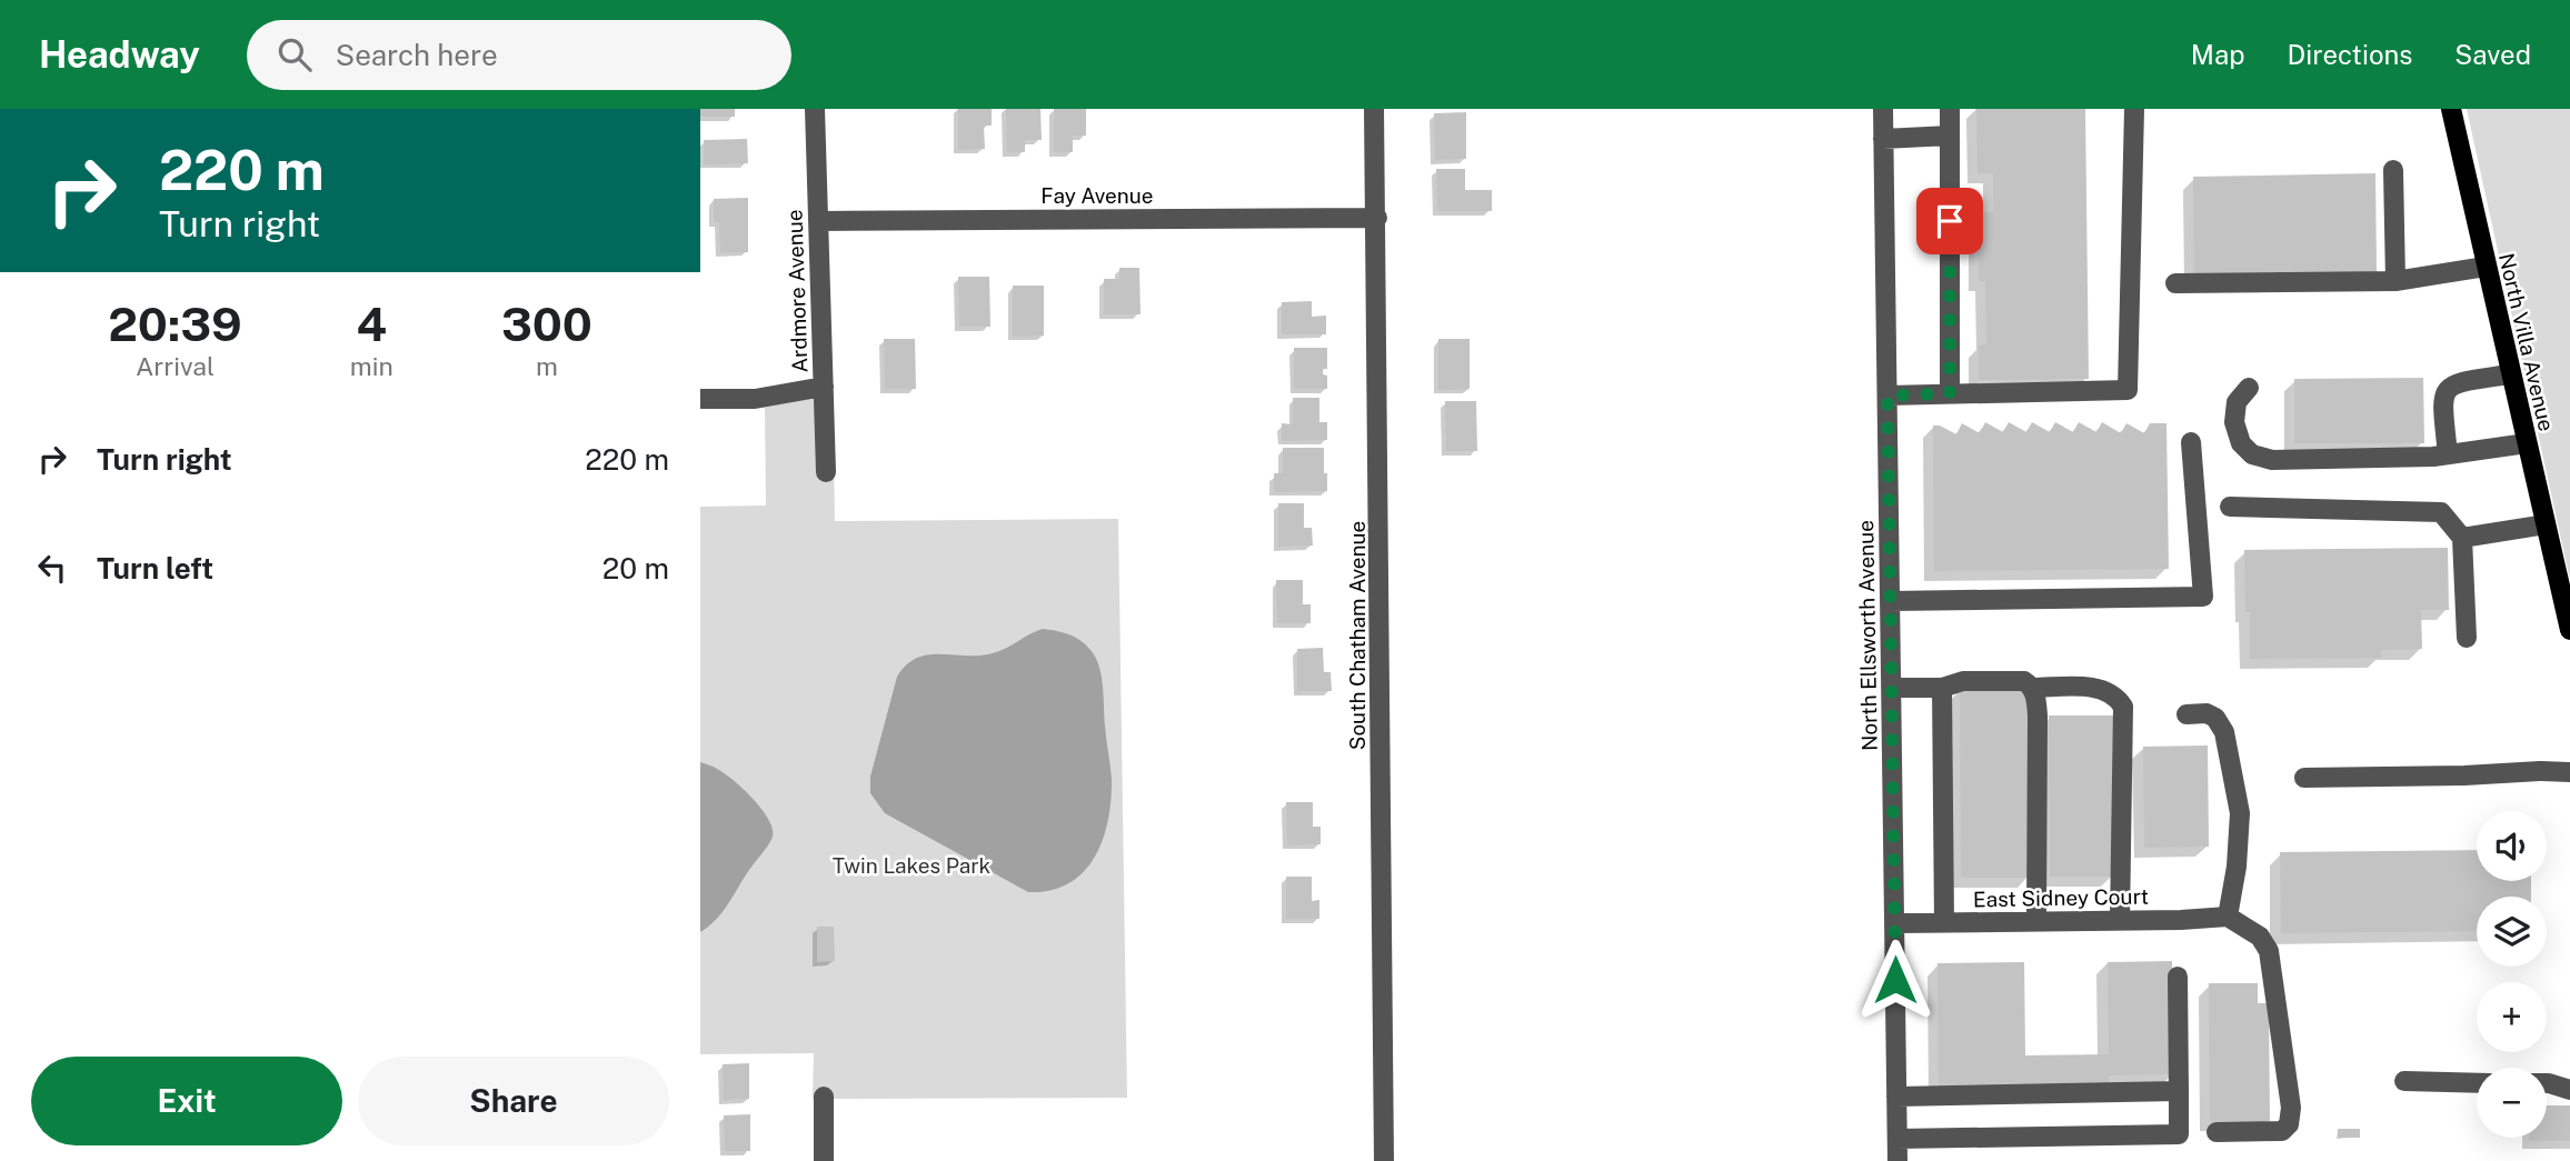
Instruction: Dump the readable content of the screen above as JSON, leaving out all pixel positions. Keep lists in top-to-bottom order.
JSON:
{
  "streets": {
    "main road": ["North Villa Avenue"],
    "street": [
      "Fay Avenue",
      "Ardmore Avenue",
      "South Chatham Avenue",
      "North Ellsworth Avenue",
      "East Sidney Court"
    ]
  },
  "crossings": [
    ["Fay Avenue", "Ardmore Avenue"],
    ["Fay Avenue", "South Chatham Avenue"],
    ["North Ellsworth Avenue", "East Sidney Court"]
  ],
  "parks": ["Twin Lakes Park"],
  "page": {
    "header": "Headway",
    "search": "Search here",
    "nav": ["Map", "Directions", "Saved"],
    "turn": ["220 m", "Turn right"],
    "eta": [
      "20:39",
      "Arrival",
      "4",
      "min",
      "300",
      "m"
    ],
    "list": [
      {
        "name": "Turn right",
        "value": "220 m"
      },
      {
        "name": "Turn left",
        "value": "20 m"
      }
    ],
    "map_buttons": ["+", "−"],
    "buttons": ["Exit", "Share"]
  }
}
